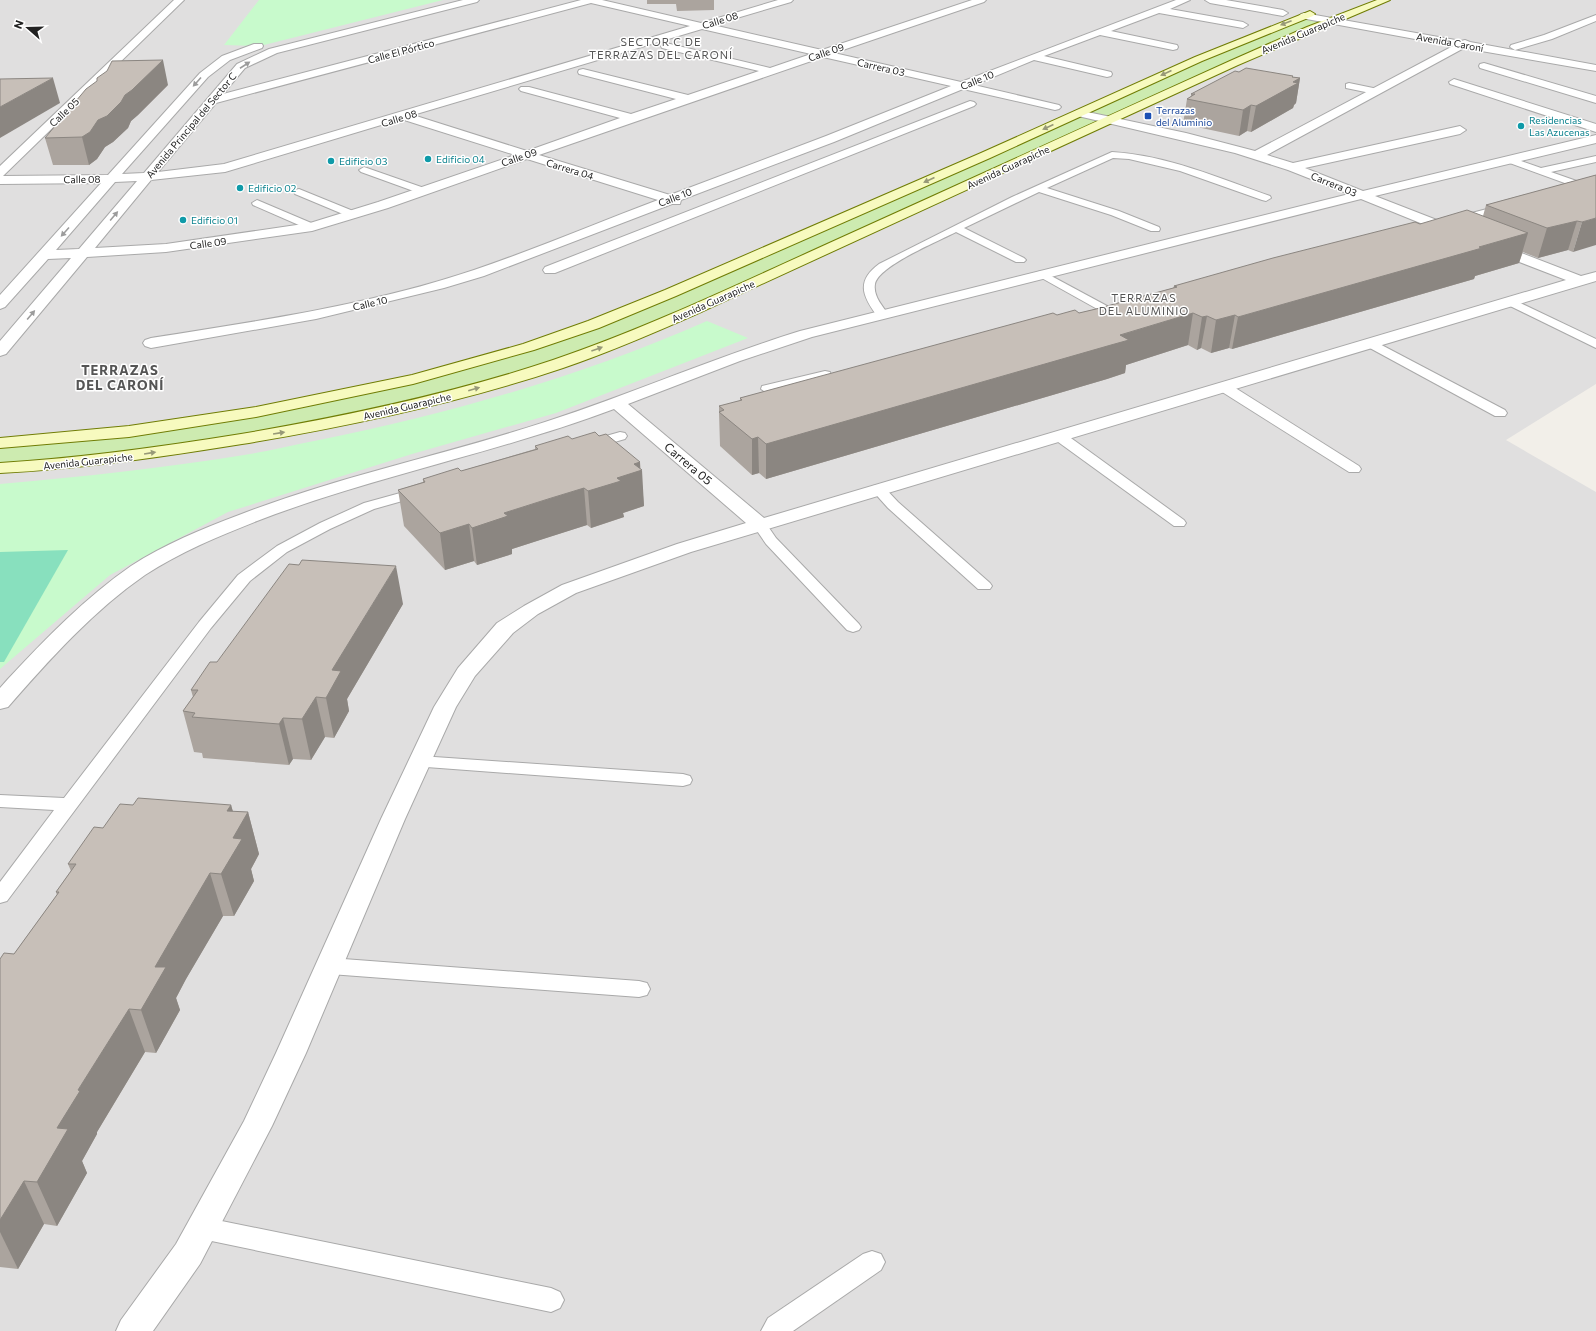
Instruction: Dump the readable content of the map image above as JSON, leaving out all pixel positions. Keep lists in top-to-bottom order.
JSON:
{
  "streets": {
    "street": [
      "Calle 08",
      "Avenida Guarapiche",
      "Avenida Caroní",
      "Calle El Pórtico",
      "Calle 09",
      "Carrera 03",
      "Calle 10",
      "Calle 05",
      "Avenida Principal del Sector C",
      "Carrera 04",
      "Carrera 05"
    ]
  },
  "crossings": [
    ["Calle 08", "Carrera 03"],
    ["Calle 08", "Avenida Principal del Sector C"],
    ["Calle 08", "Carrera 04"],
    ["Avenida Guarapiche", "Avenida Caroní"],
    ["Avenida Guarapiche", "Carrera 03"],
    ["Calle El Pórtico", "Carrera 03"],
    ["Calle El Pórtico", "Avenida Principal del Sector C"],
    ["Calle 09", "Carrera 03"],
    ["Calle 09", "Avenida Principal del Sector C"],
    ["Calle 09", "Carrera 04"],
    ["Carrera 03", "Calle 10"],
    ["Calle 10", "Carrera 04"]
  ],
  "districts": ["SECTOR C DE TERRAZAS DEL CARONÍ", "TERRAZAS DEL ALUMINIO", "TERRAZAS DEL CARONÍ"],
  "places": {
    "transit": ["Terrazas del Aluminio"],
    "other": [
      "Residencias Las Azucenas",
      "Edificio 04",
      "Edificio 03",
      "Edificio 02",
      "Edificio 01"
    ]
  },
  "north": "left"
}
